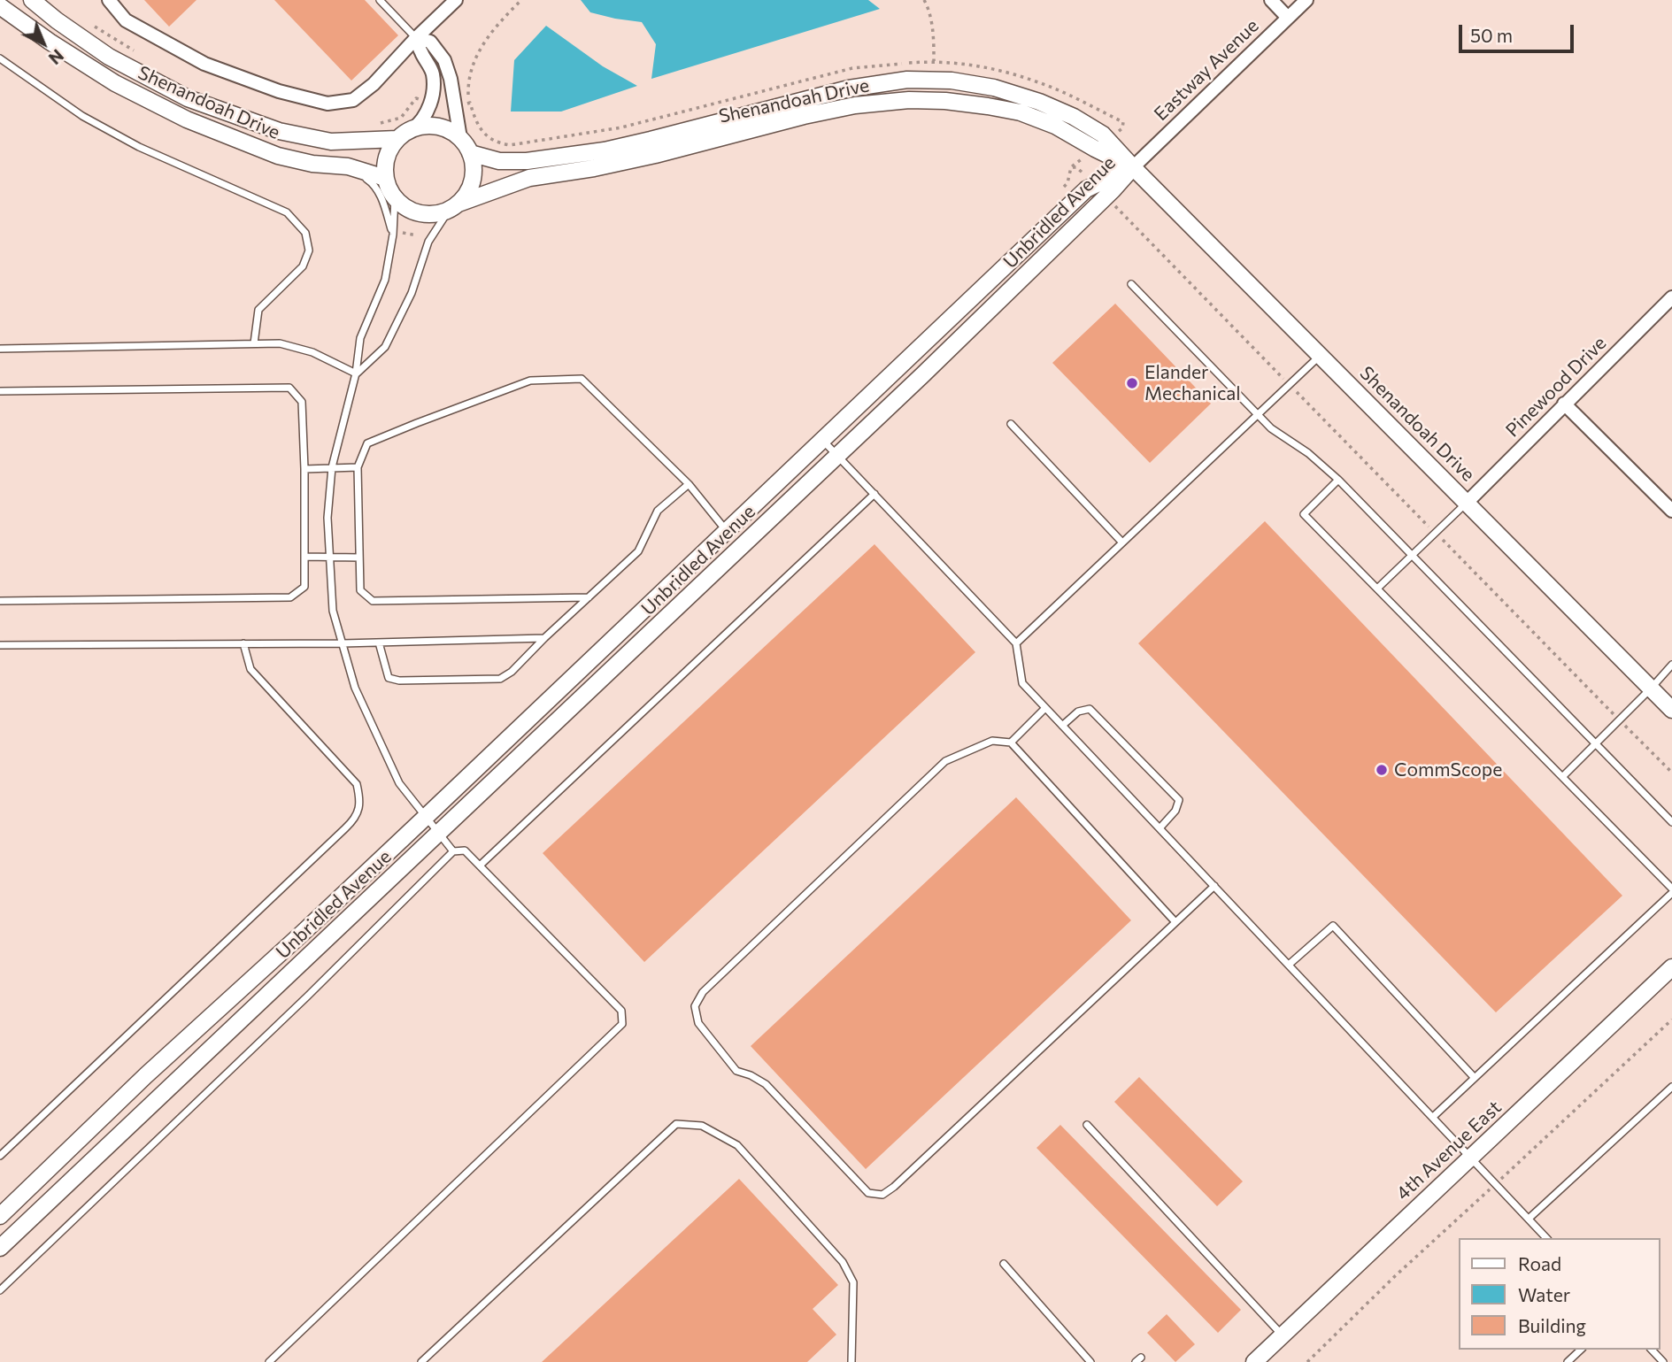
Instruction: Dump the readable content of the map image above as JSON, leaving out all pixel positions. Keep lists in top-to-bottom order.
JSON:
{
  "streets": {
    "street": [
      "Eastway Avenue",
      "Shenandoah Drive",
      "Unbridled Avenue",
      "Pinewood Drive",
      "4th Avenue East"
    ]
  },
  "crossings": [
    ["Eastway Avenue", "Shenandoah Drive"],
    ["Eastway Avenue", "Unbridled Avenue"],
    ["Shenandoah Drive", "Unbridled Avenue"],
    ["Shenandoah Drive", "Pinewood Drive"]
  ],
  "places": ["Elander Mechanical", "CommScope"],
  "legend": ["Road", "Water", "Building"],
  "scale_bar": "50 m",
  "north": "bottom right"
}
